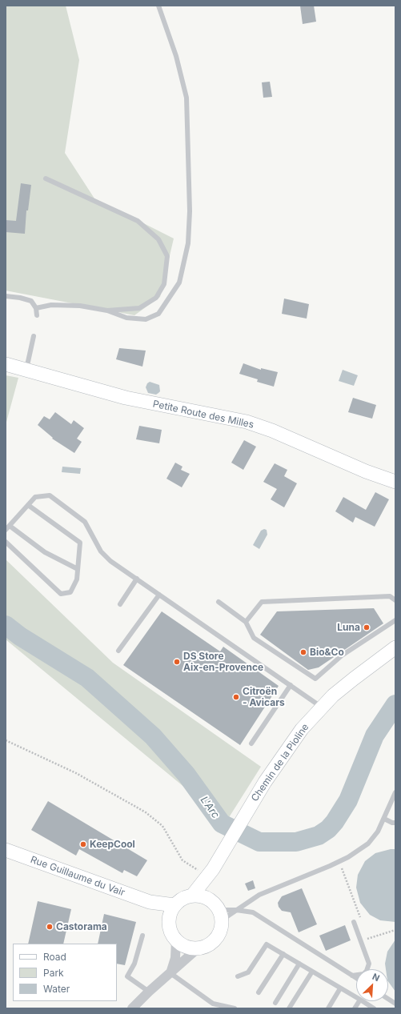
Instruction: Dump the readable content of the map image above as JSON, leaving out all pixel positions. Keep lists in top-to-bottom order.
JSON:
{
  "streets": {
    "main road": ["Petite Route des Milles", "Chemin de la Pioline", "Rue Guillaume du Vair"]
  },
  "crossings": [
    ["Chemin de la Pioline", "Rue Guillaume du Vair"]
  ],
  "water": ["L'Arc"],
  "places": [
    "Luna",
    "Bio&Co",
    "DS Store Aix-en-Provence",
    "Citroën - Avicars",
    "KeepCool",
    "Castorama"
  ],
  "legend": ["Road", "Park", "Water"],
  "north": "top right"
}
